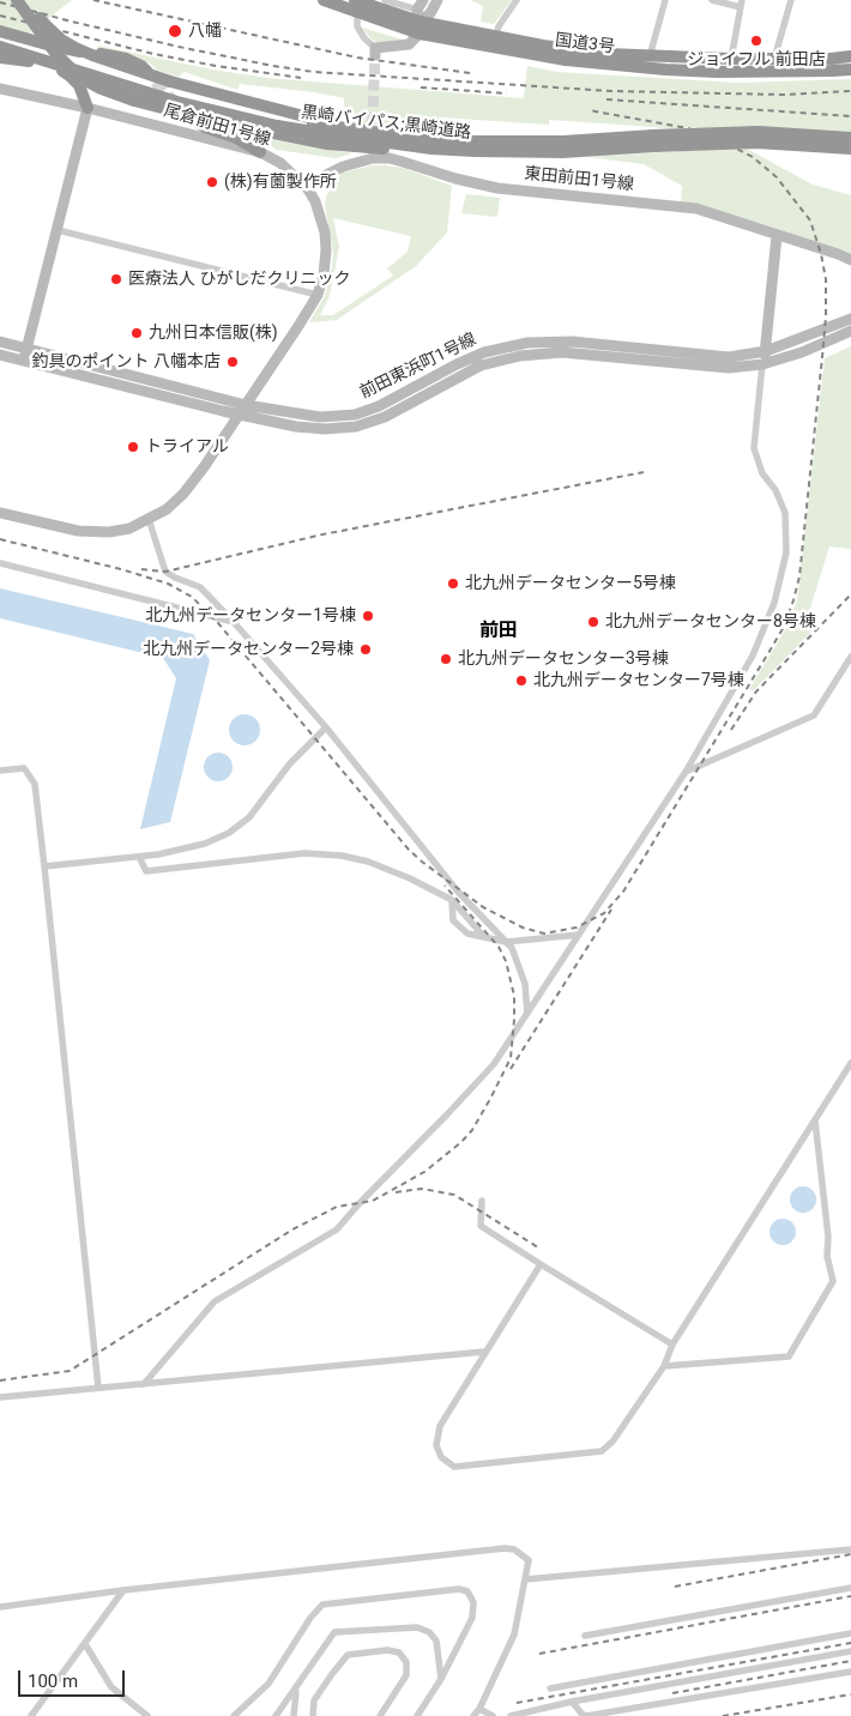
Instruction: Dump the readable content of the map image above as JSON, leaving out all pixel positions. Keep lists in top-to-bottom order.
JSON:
{
  "streets": {
    "highway": ["国道3号", "黒崎バイパス;黒崎道路"],
    "street": ["尾倉前田1号線", "東田前田1号線", "前田東浜町1号線"]
  },
  "crossings": [
    ["尾倉前田1号線", "東田前田1号線"],
    ["尾倉前田1号線", "前田東浜町1号線"]
  ],
  "districts": ["前田"],
  "places": [
    "八幡",
    "ジョイフル 前田店",
    "(株)有薗製作所",
    "医療法人 ひがしだクリニック",
    "九州日本信販(株)",
    "釣具のポイント 八幡本店",
    "トライアル",
    "北九州データセンター5号棟",
    "北九州データセンター1号棟",
    "北九州データセンター8号棟",
    "北九州データセンター2号棟",
    "北九州データセンター3号棟",
    "北九州データセンター7号棟"
  ],
  "scale_bar": "100 m"
}
